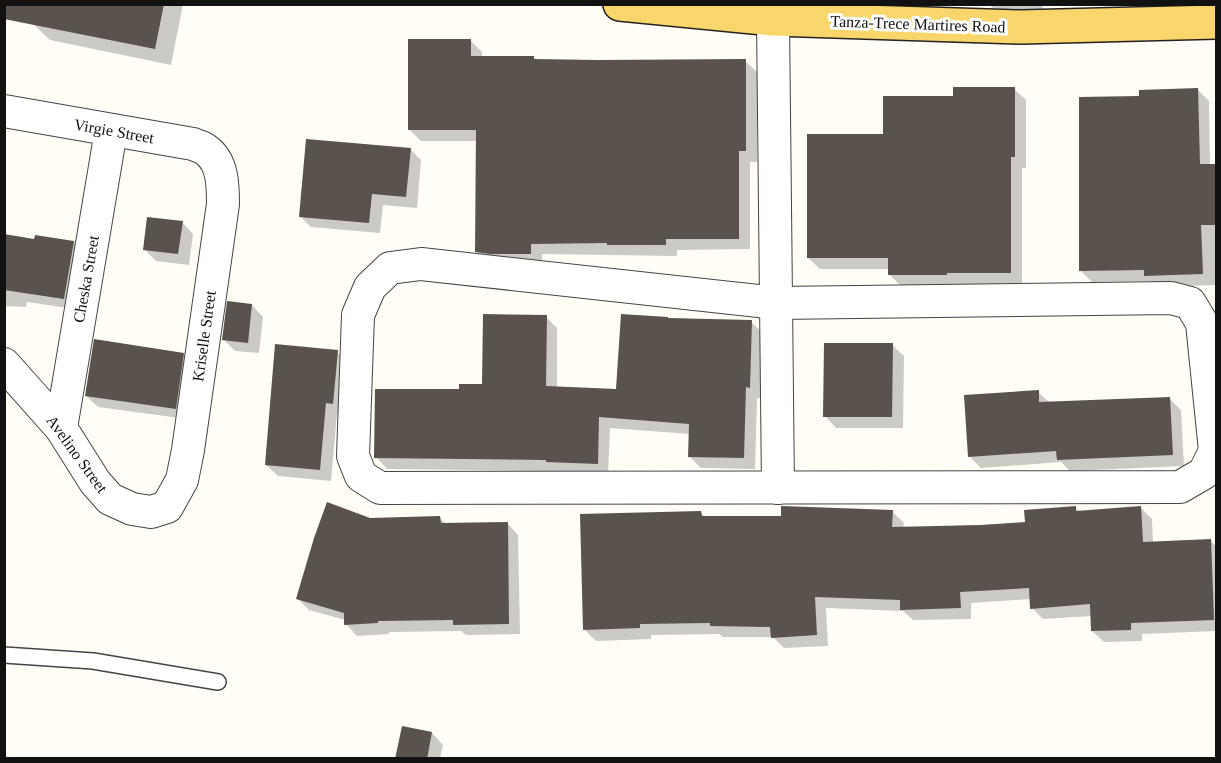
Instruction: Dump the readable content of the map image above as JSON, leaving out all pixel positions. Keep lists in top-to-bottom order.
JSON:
{
  "streets": {
    "main road": ["Tanza-Trece Martires Road"],
    "street": [
      "Virgie Street",
      "Cheska Street",
      "Kriselle Street",
      "Avelino Street"
    ]
  },
  "crossings": [
    ["Virgie Street", "Cheska Street"],
    ["Virgie Street", "Kriselle Street"],
    ["Cheska Street", "Avelino Street"],
    ["Kriselle Street", "Avelino Street"]
  ]
}
